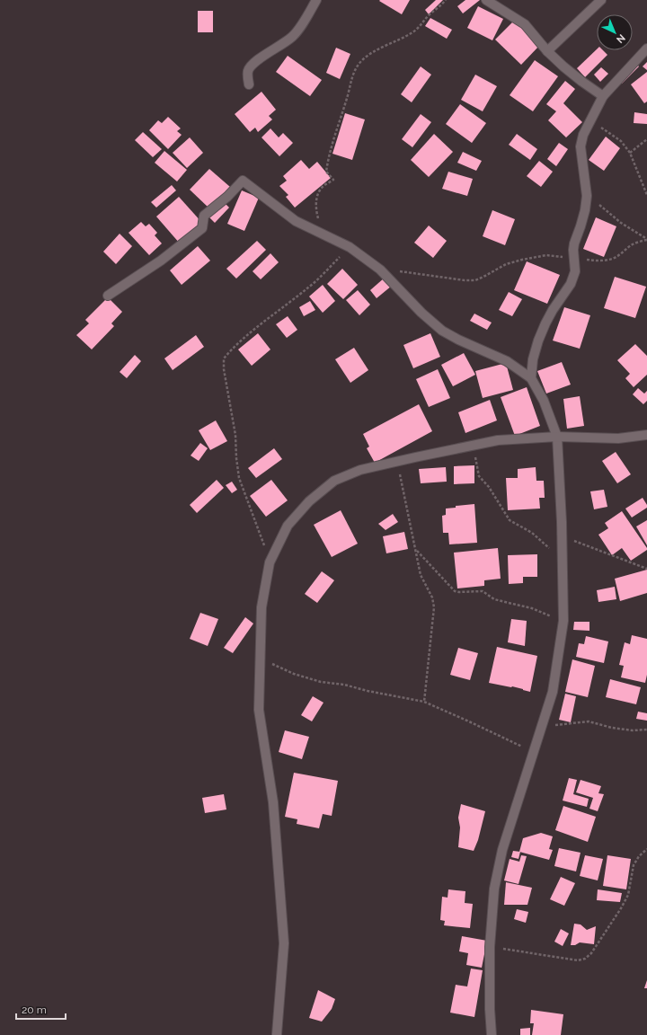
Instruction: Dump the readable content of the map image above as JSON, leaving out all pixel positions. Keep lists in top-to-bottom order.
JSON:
{
  "scale_bar": "20 m",
  "north": "bottom right"
}
